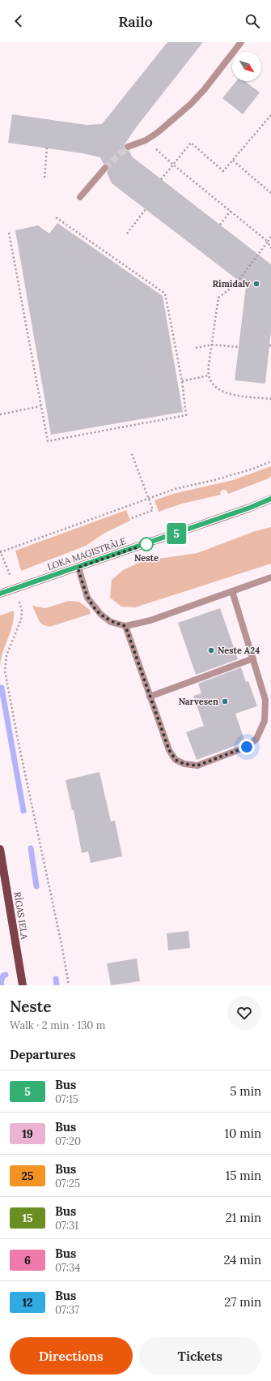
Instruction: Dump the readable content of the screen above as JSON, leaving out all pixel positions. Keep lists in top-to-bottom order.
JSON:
{
  "streets": {
    "main road": ["LOKA MAĢISTRĀLE", "RĪGAS IELA"]
  },
  "places": [
    "Rimidalv",
    "Neste",
    "Neste A24",
    "Narvesen"
  ],
  "lines": ["bus line 5"],
  "north": "bottom right",
  "page": {
    "header": "Railo",
    "on_map": "5",
    "heading": [
      ["Neste", "Walk · 2 min · 130 m"],
      "Departures"
    ],
    "list": [
      {
        "mark": "5",
        "name": "Bus",
        "note": "07:15",
        "value": "5 min"
      },
      {
        "mark": "19",
        "name": "Bus",
        "note": "07:20",
        "value": "10 min"
      },
      {
        "mark": "25",
        "name": "Bus",
        "note": "07:25",
        "value": "15 min"
      },
      {
        "mark": "15",
        "name": "Bus",
        "note": "07:31",
        "value": "21 min"
      },
      {
        "mark": "6",
        "name": "Bus",
        "note": "07:34",
        "value": "24 min"
      },
      {
        "mark": "12",
        "name": "Bus",
        "note": "07:37",
        "value": "27 min"
      }
    ],
    "buttons": ["Directions", "Tickets"]
  }
}
